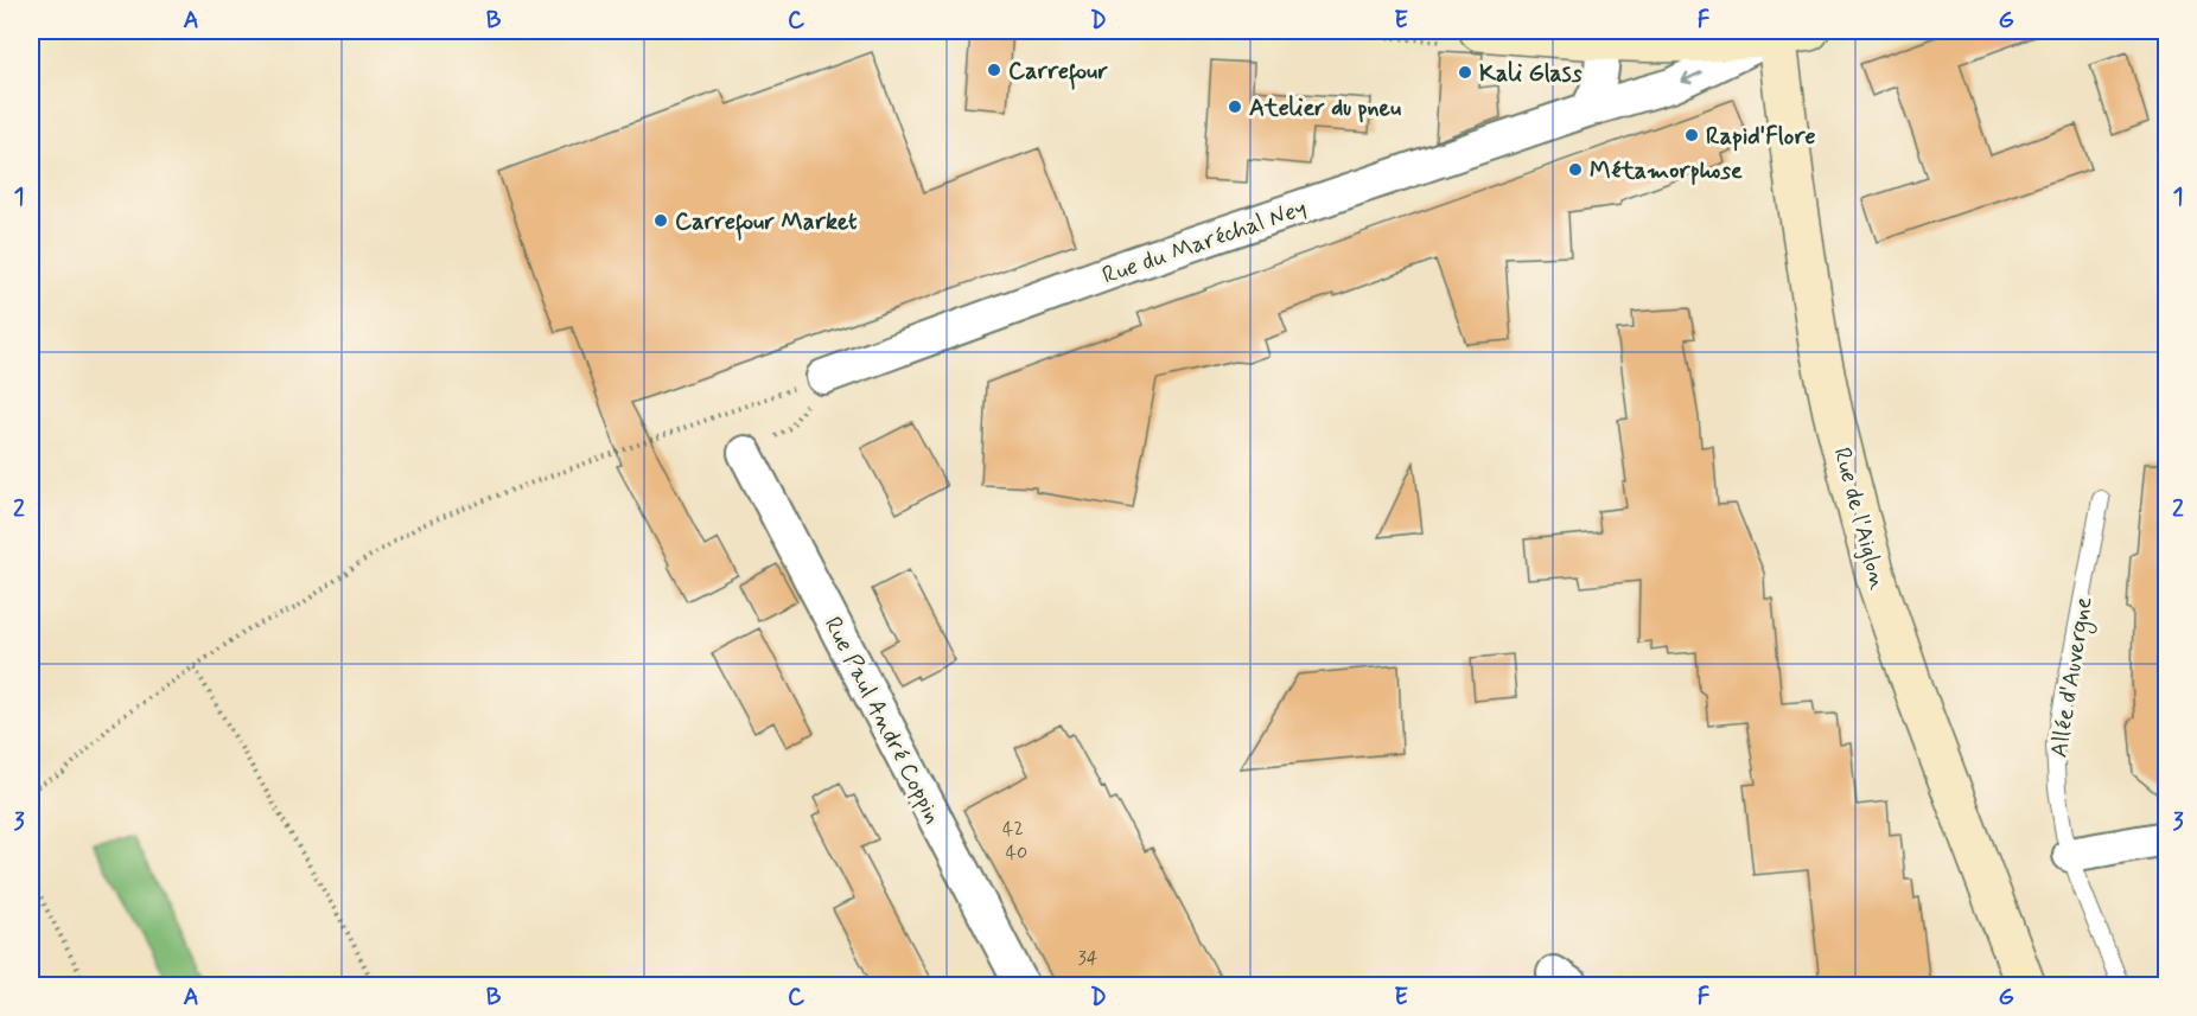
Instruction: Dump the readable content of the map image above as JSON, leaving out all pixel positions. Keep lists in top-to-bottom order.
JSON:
{
  "streets": {
    "main road": ["Rue de l'Aiglon"],
    "street": ["Rue du Maréchal Ney", "Rue Paul André Coppin"],
    "lane": ["Allée d'Auvergne"]
  },
  "crossings": [
    ["Rue du Maréchal Ney", "Rue de l'Aiglon"]
  ],
  "places": [
    "Carrefour",
    "Kali Glass",
    "Atelier du pneu",
    "Rapid'Flore",
    "Métamorphose",
    "Carrefour Market"
  ],
  "house_numbers": ["42", "40", "34"],
  "grid": {
    "columns": [
      "A",
      "B",
      "C",
      "D",
      "E",
      "F",
      "G"
    ],
    "rows": ["1", "2", "3"]
  }
}
